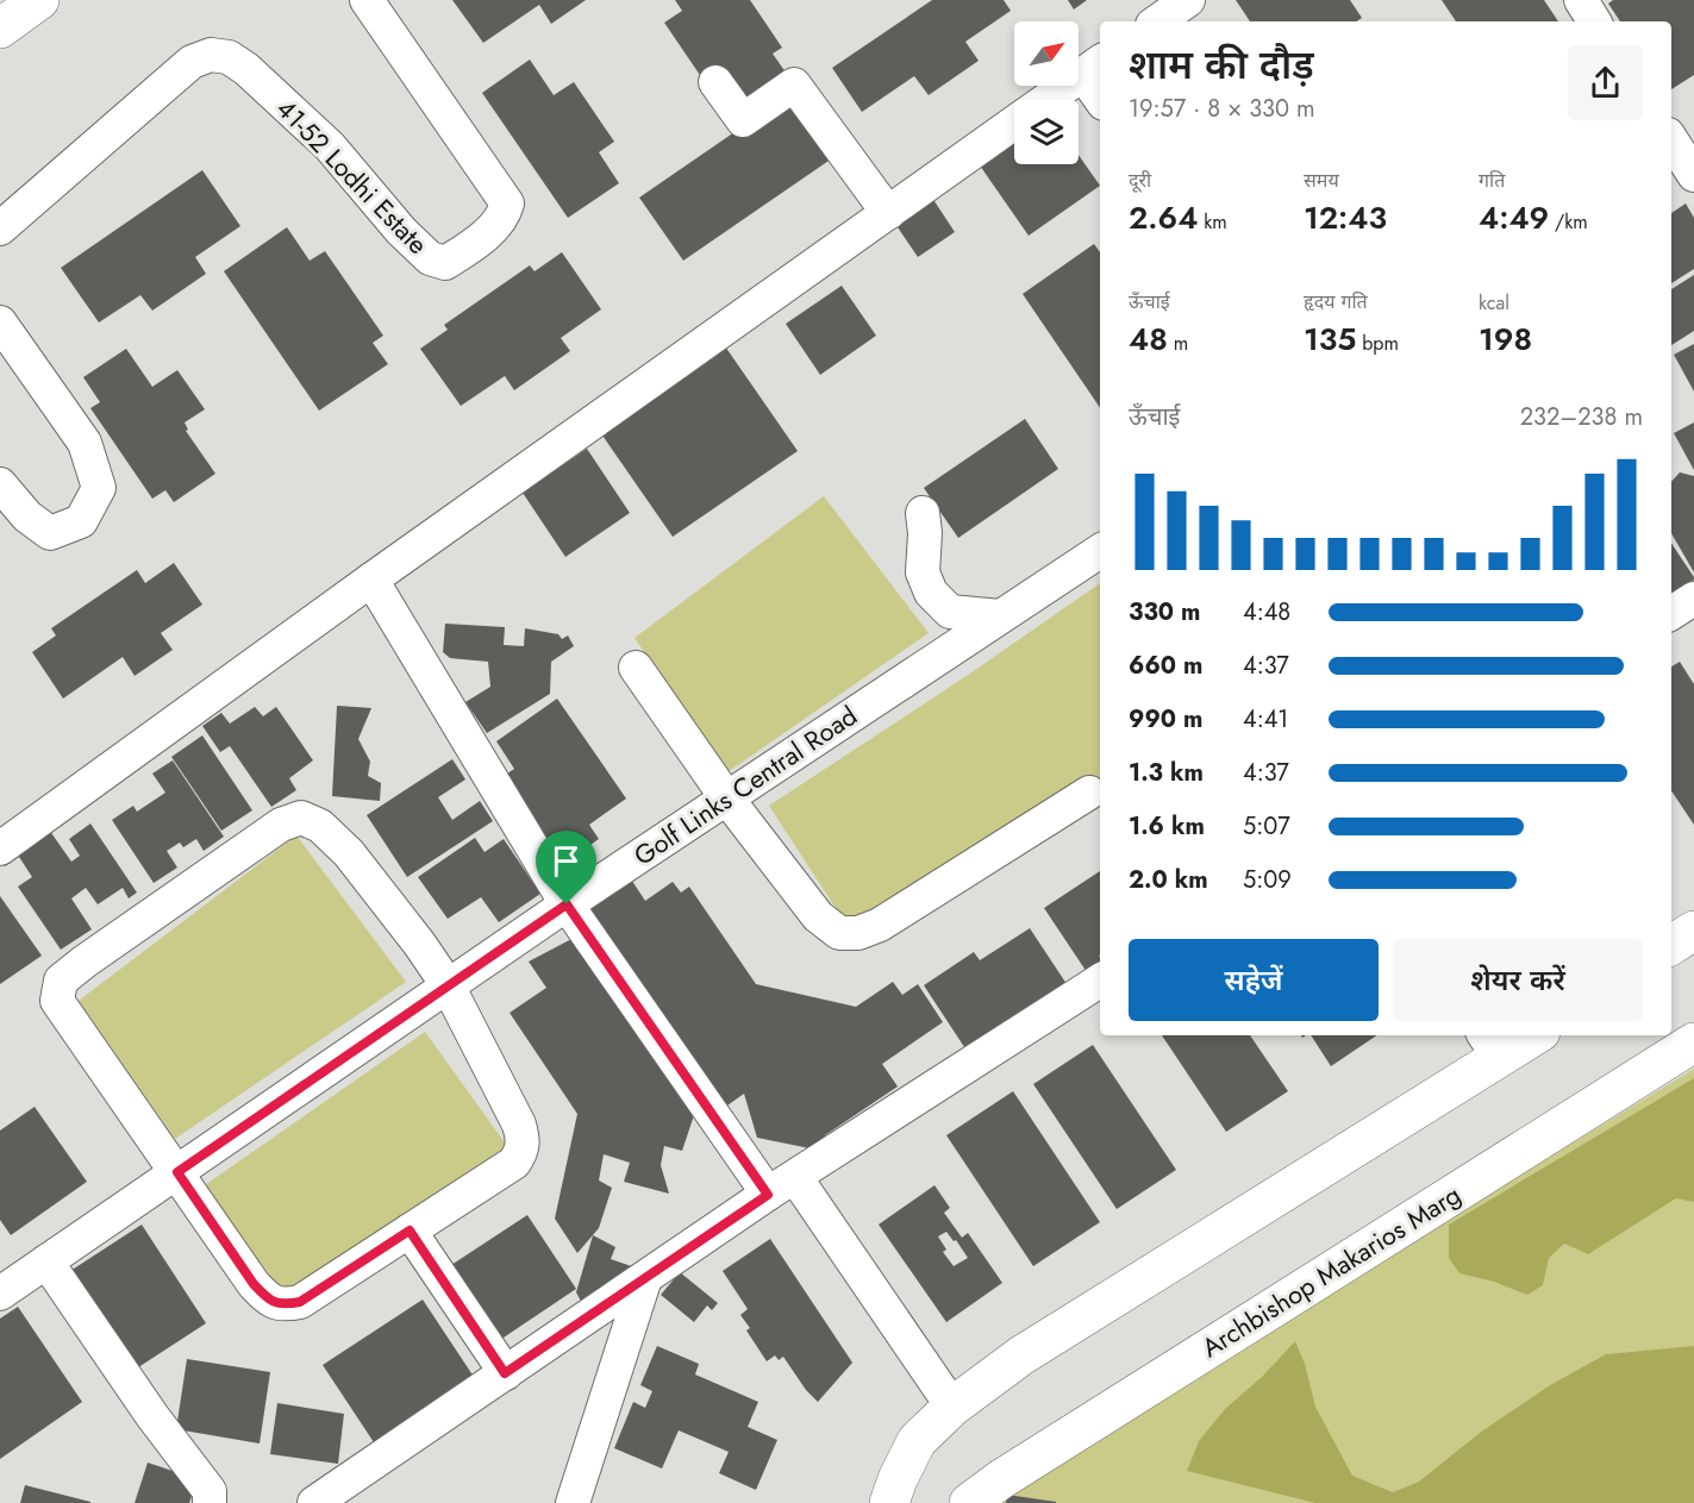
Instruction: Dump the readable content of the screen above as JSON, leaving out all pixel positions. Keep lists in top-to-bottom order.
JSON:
{
  "streets": {
    "street": ["41-52 Lodhi Estate", "Golf Links Central Road", "Archbishop Makarios Marg"]
  },
  "north": "top right",
  "page": {
    "heading": ["शाम की दौड़", "19:57 · 8 × 330 m"],
    "stats": [
      ["दूरी", "2.64 km"],
      ["समय", "12:43"],
      ["गति", "4:49 /km"],
      ["ऊँचाई", "48 m"],
      ["हृदय गति", "135 bpm"],
      ["kcal", "198"]
    ],
    "chart": ["ऊँचाई", "232–238 m"],
    "list": [
      {
        "name": "330 m",
        "note": "4:48"
      },
      {
        "name": "660 m",
        "note": "4:37"
      },
      {
        "name": "990 m",
        "note": "4:41"
      },
      {
        "name": "1.3 km",
        "note": "4:37"
      },
      {
        "name": "1.6 km",
        "note": "5:07"
      },
      {
        "name": "2.0 km",
        "note": "5:09"
      }
    ],
    "buttons": ["सहेजें", "शेयर करें"]
  }
}
